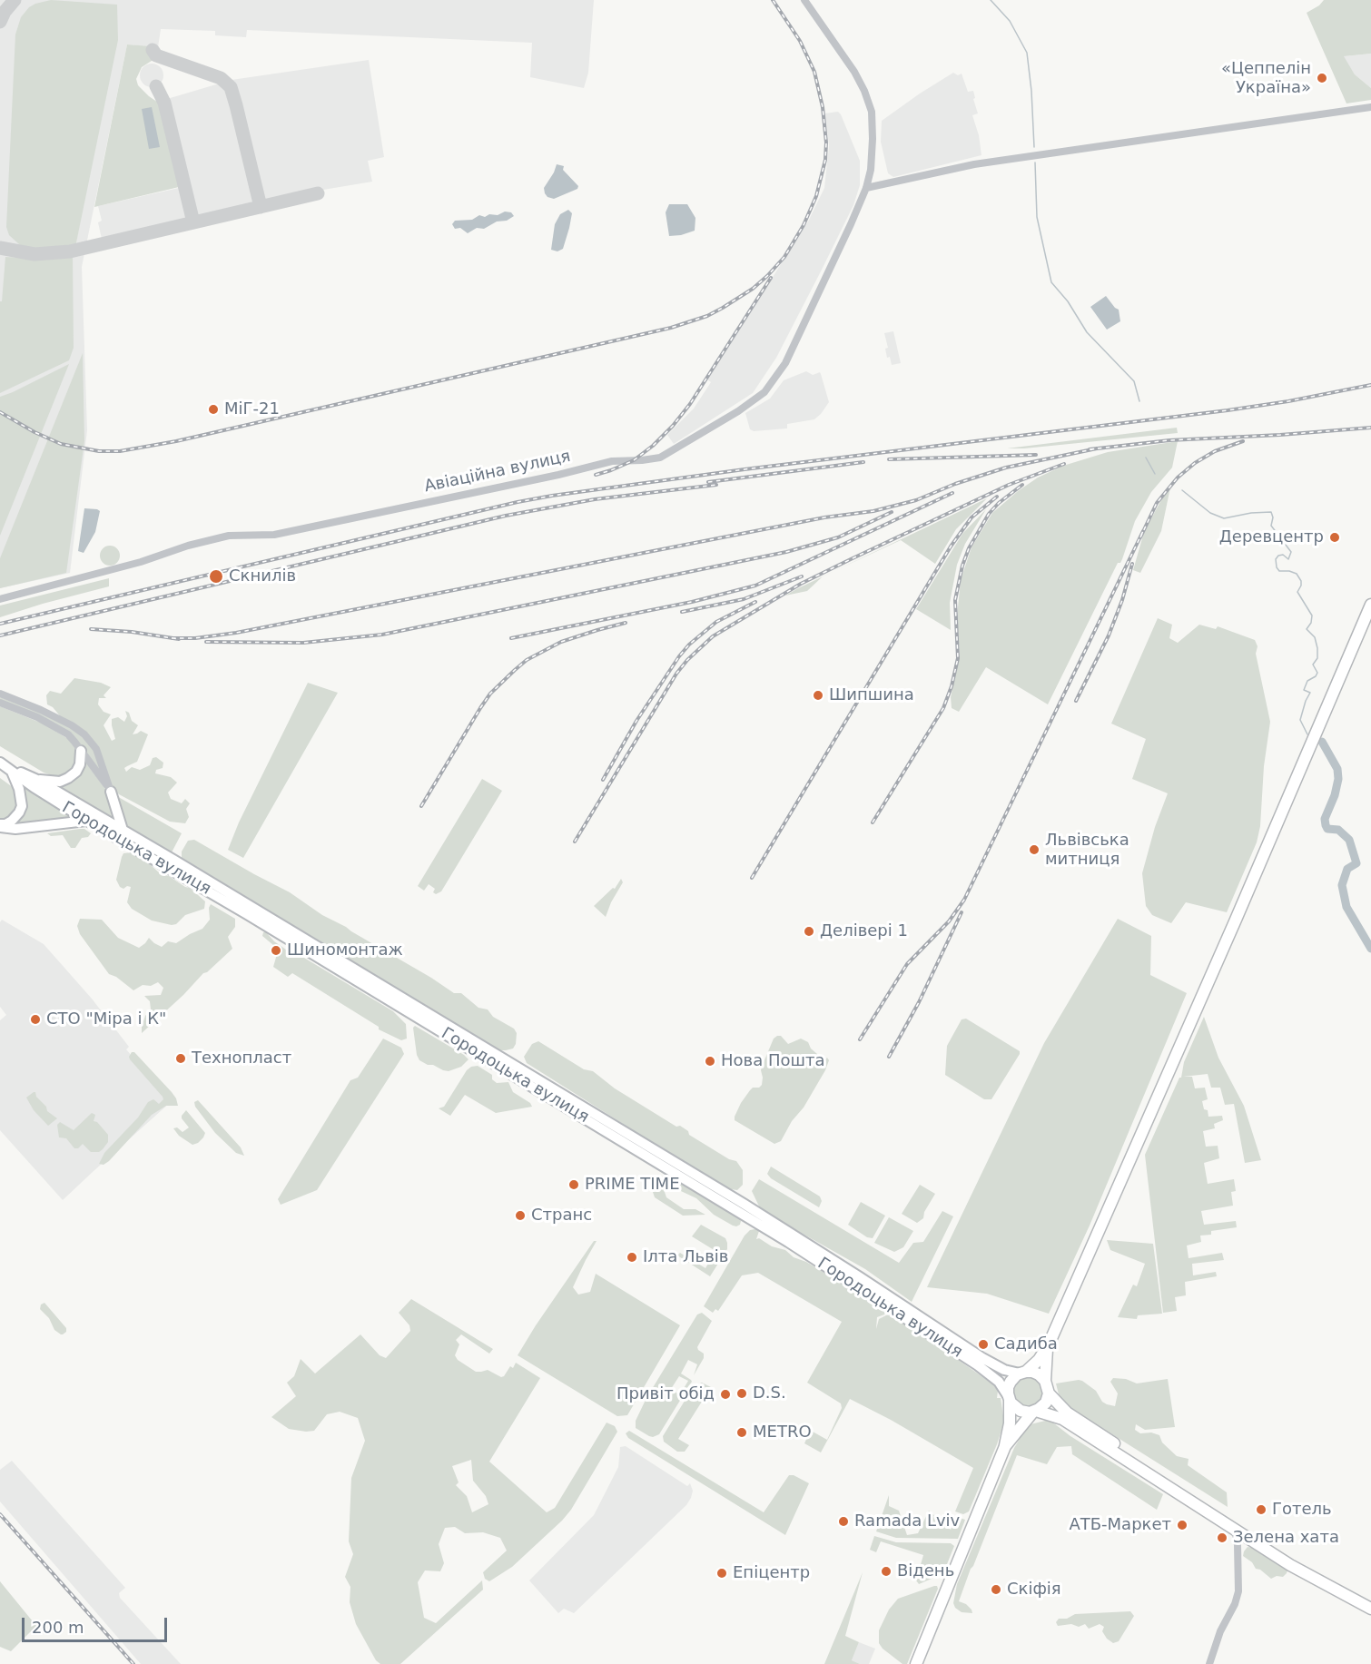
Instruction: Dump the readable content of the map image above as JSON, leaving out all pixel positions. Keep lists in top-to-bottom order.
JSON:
{
  "streets": {
    "main road": ["Городоцька вулиця"],
    "street": ["Авіаційна вулиця"]
  },
  "places": [
    "«Цеппелін Україна»",
    "МіГ-21",
    "Деревцентр",
    "Скнилів",
    "Шипшина",
    "Львівська митниця",
    "Делівері 1",
    "Шиномонтаж",
    "СТО \"Міра і К\"",
    "Технопласт",
    "Нова Пошта",
    "PRIME TIME",
    "Странс",
    "Ілта Львів",
    "Садиба",
    "D.S.",
    "Привіт обід",
    "METRO",
    "Готель",
    "Ramada Lviv",
    "АТБ-Маркет",
    "Зелена хата",
    "Відень",
    "Епіцентр",
    "Скіфія"
  ],
  "scale_bar": "200 m"
}
